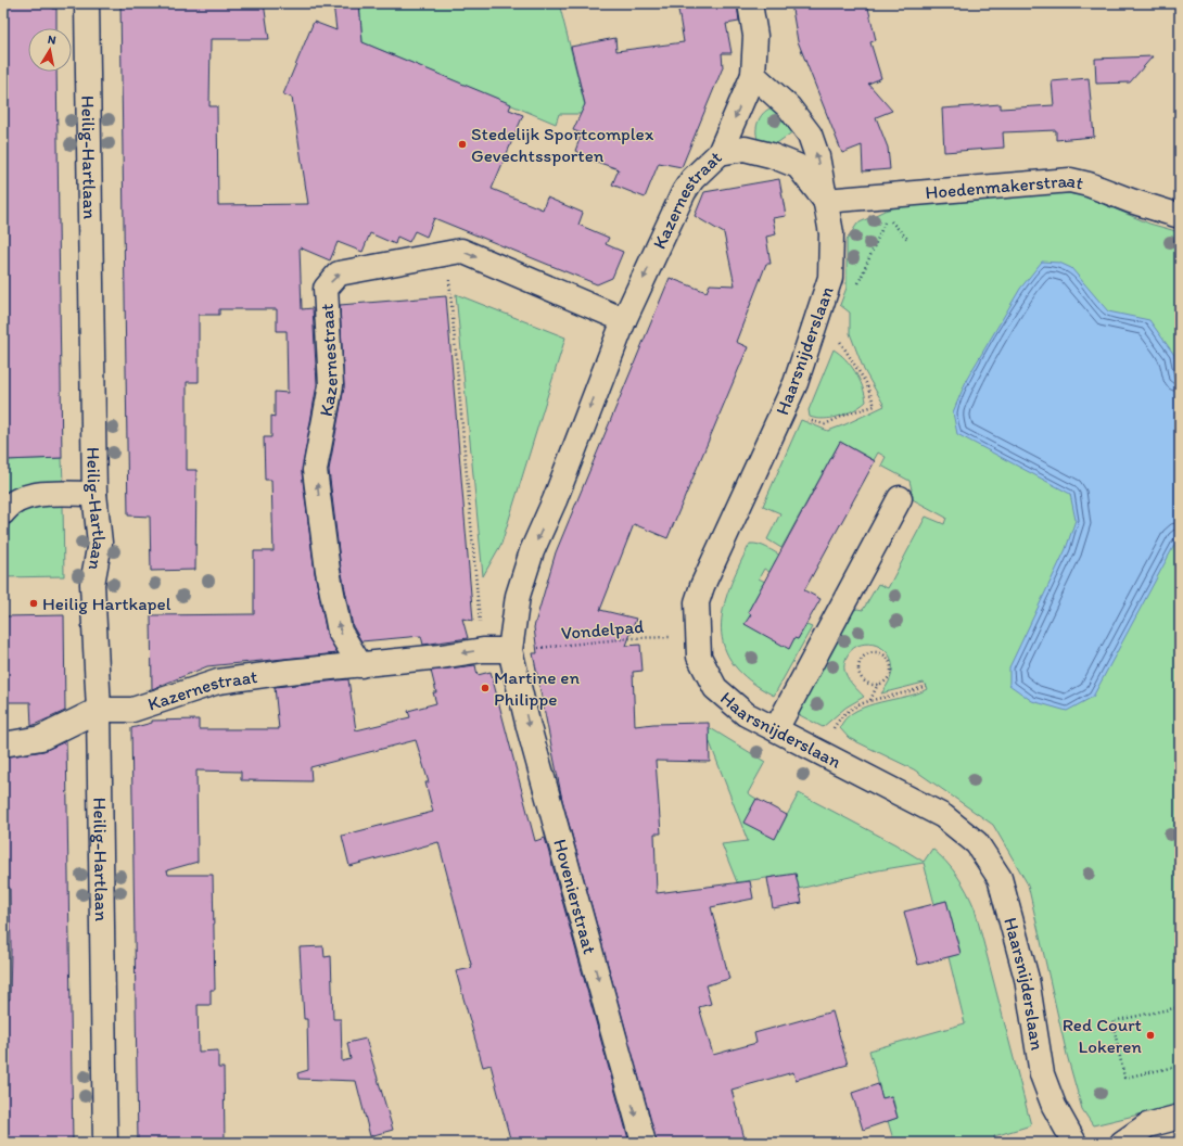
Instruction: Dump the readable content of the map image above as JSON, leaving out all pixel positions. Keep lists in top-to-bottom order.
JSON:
{
  "streets": {
    "street": [
      "Heilig-Hartlaan",
      "Hoedenmakerstraat",
      "Kazernestraat",
      "Haarsnijderslaan",
      "Hovenierstraat"
    ],
    "path": ["Vondelpad"]
  },
  "crossings": [
    ["Heilig-Hartlaan", "Kazernestraat"],
    ["Hoedenmakerstraat", "Haarsnijderslaan"],
    ["Kazernestraat", "Haarsnijderslaan"],
    ["Kazernestraat", "Vondelpad"],
    ["Kazernestraat", "Hovenierstraat"],
    ["Haarsnijderslaan", "Vondelpad"],
    ["Vondelpad", "Hovenierstraat"]
  ],
  "one_way": ["Hovenierstraat"],
  "places": [
    "Stedelijk Sportcomplex Gevechtssporten",
    "Heilig Hartkapel",
    "Martine en Philippe",
    "Red Court Lokeren"
  ],
  "north": "top"
}
